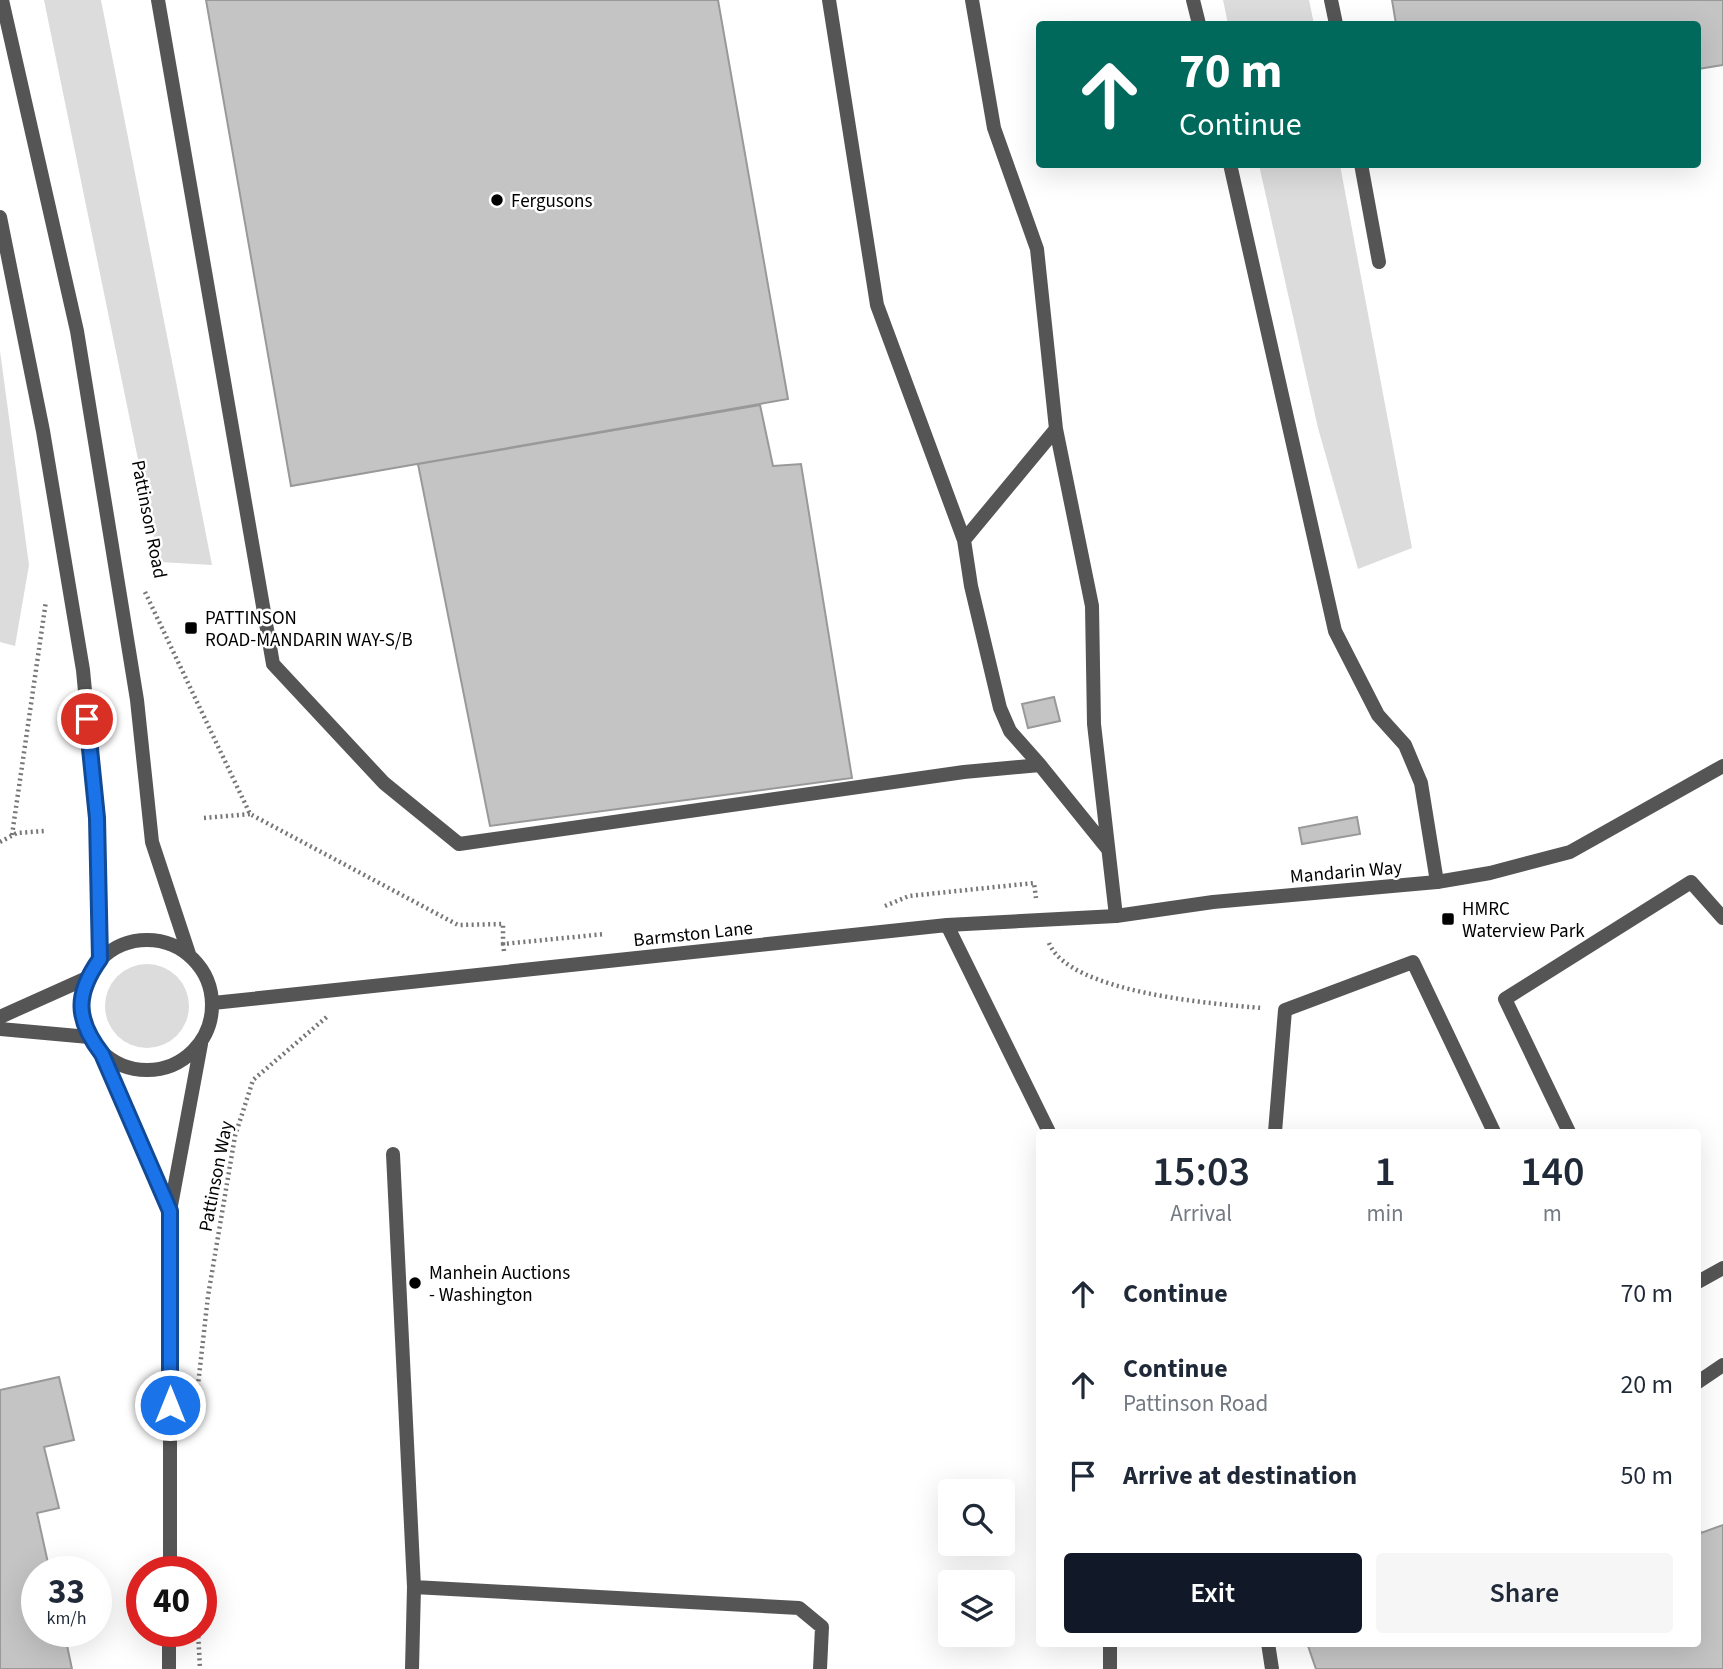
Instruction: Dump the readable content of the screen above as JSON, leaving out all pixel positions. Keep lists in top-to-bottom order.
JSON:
{
  "streets": {
    "street": ["Pattinson Road", "Mandarin Way", "Barmston Lane"],
    "path": ["Pattinson Way"]
  },
  "crossings": [
    ["Pattinson Road", "Barmston Lane"],
    ["Mandarin Way", "Barmston Lane"]
  ],
  "places": {
    "other": ["Fergusons", "Manhein Auctions - Washington"],
    "transit": ["PATTINSON ROAD-MANDARIN WAY-S/B", "HMRC Waterview Park"]
  },
  "page": {
    "turn": ["70 m", "Continue"],
    "eta": [
      "15:03",
      "Arrival",
      "1",
      "min",
      "140",
      "m"
    ],
    "list": [
      {
        "name": "Continue",
        "value": "70 m"
      },
      {
        "name": "Continue",
        "note": "Pattinson Road",
        "value": "20 m"
      },
      {
        "name": "Arrive at destination",
        "value": "50 m"
      }
    ],
    "buttons": ["Exit", "Share"],
    "speed": "33 km/h",
    "limit": "40"
  }
}
